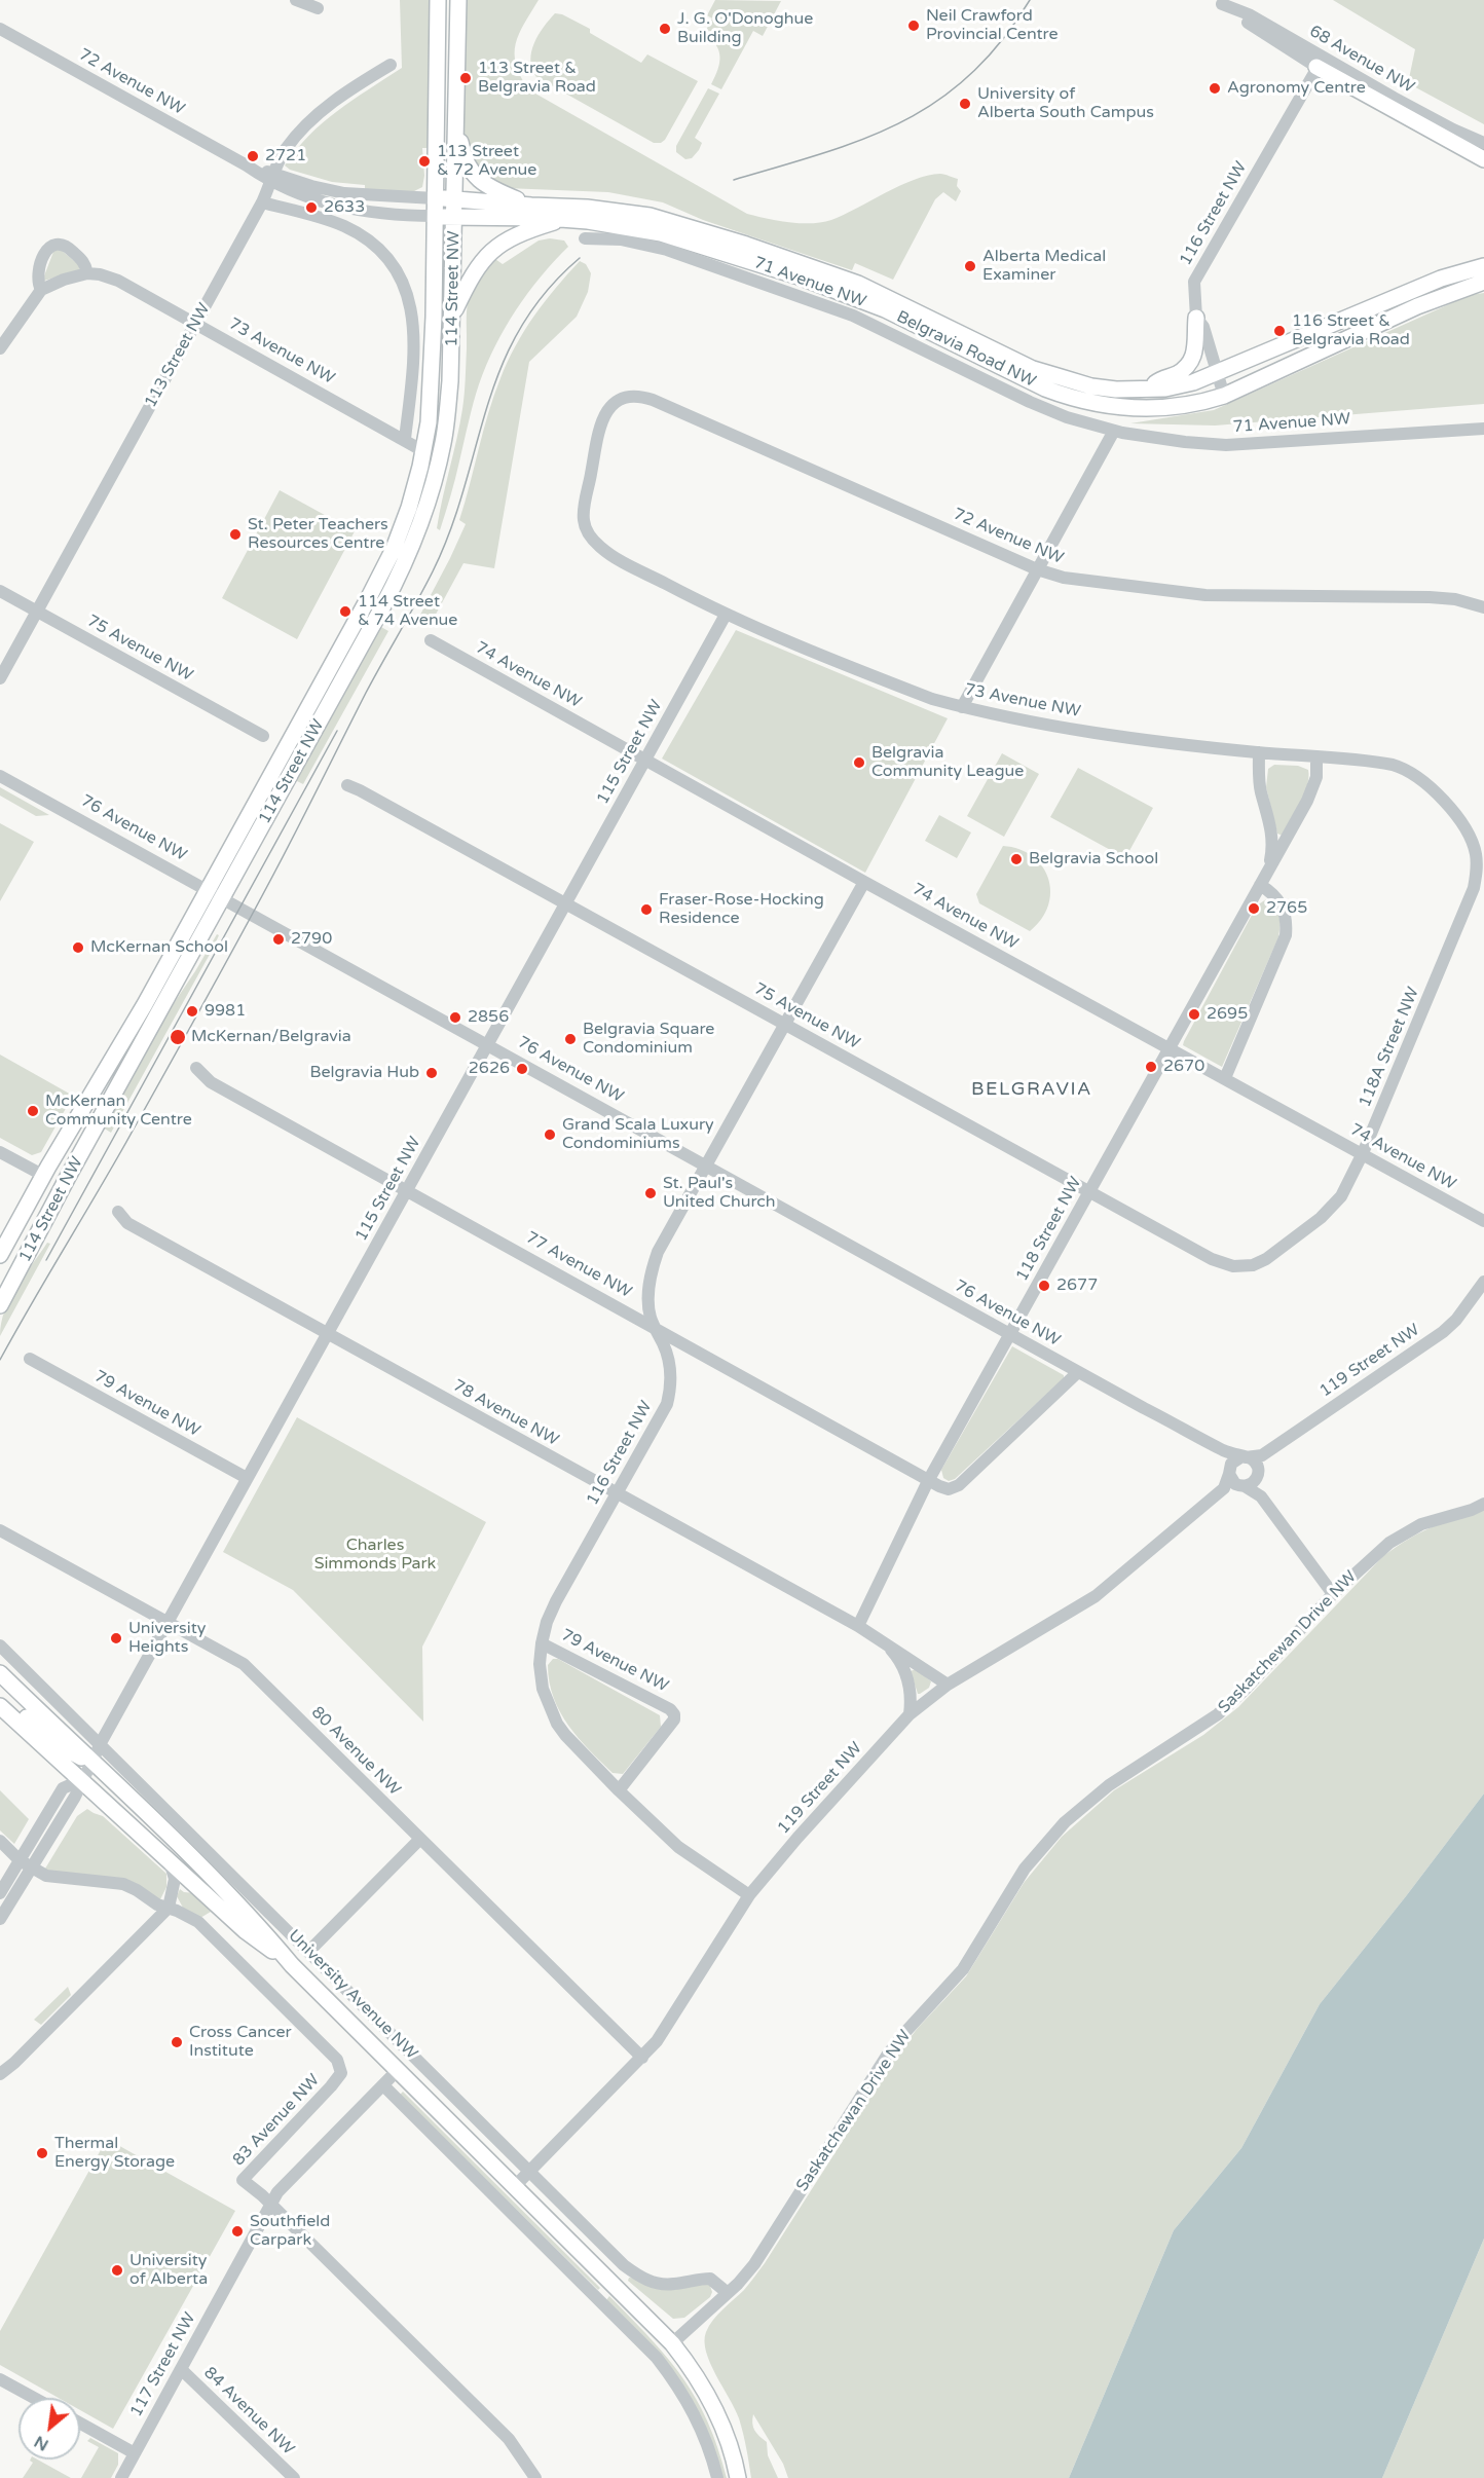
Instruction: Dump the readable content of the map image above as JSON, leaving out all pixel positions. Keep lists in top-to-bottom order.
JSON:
{
  "streets": {
    "main road": ["114 Street NW", "Belgravia Road NW", "University Avenue NW"],
    "street": [
      "68 Avenue NW",
      "72 Avenue NW",
      "116 Street NW",
      "71 Avenue NW",
      "73 Avenue NW",
      "113 Street NW",
      "75 Avenue NW",
      "74 Avenue NW",
      "115 Street NW",
      "76 Avenue NW",
      "118A Street NW",
      "118 Street NW",
      "77 Avenue NW",
      "119 Street NW",
      "79 Avenue NW",
      "78 Avenue NW",
      "Saskatchewan Drive NW",
      "80 Avenue NW",
      "83 Avenue NW",
      "117 Street NW",
      "84 Avenue NW"
    ]
  },
  "crossings": [
    ["68 Avenue NW", "116 Street NW"],
    ["72 Avenue NW", "114 Street NW"],
    ["72 Avenue NW", "Belgravia Road NW"],
    ["72 Avenue NW", "73 Avenue NW"],
    ["72 Avenue NW", "113 Street NW"],
    ["116 Street NW", "Belgravia Road NW"],
    ["116 Street NW", "75 Avenue NW"],
    ["116 Street NW", "74 Avenue NW"],
    ["116 Street NW", "76 Avenue NW"],
    ["116 Street NW", "77 Avenue NW"],
    ["116 Street NW", "79 Avenue NW"],
    ["116 Street NW", "78 Avenue NW"],
    ["114 Street NW", "Belgravia Road NW"],
    ["114 Street NW", "73 Avenue NW"],
    ["114 Street NW", "76 Avenue NW"],
    ["73 Avenue NW", "113 Street NW"],
    ["73 Avenue NW", "115 Street NW"],
    ["73 Avenue NW", "118A Street NW"],
    ["73 Avenue NW", "118 Street NW"],
    ["113 Street NW", "75 Avenue NW"],
    ["75 Avenue NW", "115 Street NW"],
    ["75 Avenue NW", "118A Street NW"],
    ["75 Avenue NW", "118 Street NW"],
    ["74 Avenue NW", "115 Street NW"],
    ["74 Avenue NW", "118A Street NW"],
    ["74 Avenue NW", "118 Street NW"],
    ["115 Street NW", "76 Avenue NW"],
    ["115 Street NW", "77 Avenue NW"],
    ["115 Street NW", "79 Avenue NW"],
    ["115 Street NW", "78 Avenue NW"],
    ["115 Street NW", "80 Avenue NW"],
    ["115 Street NW", "University Avenue NW"],
    ["76 Avenue NW", "118 Street NW"],
    ["76 Avenue NW", "77 Avenue NW"],
    ["76 Avenue NW", "119 Street NW"],
    ["118 Street NW", "77 Avenue NW"],
    ["118 Street NW", "78 Avenue NW"],
    ["119 Street NW", "79 Avenue NW"],
    ["119 Street NW", "78 Avenue NW"],
    ["119 Street NW", "80 Avenue NW"],
    ["119 Street NW", "University Avenue NW"],
    ["Saskatchewan Drive NW", "University Avenue NW"],
    ["University Avenue NW", "117 Street NW"],
    ["83 Avenue NW", "117 Street NW"],
    ["117 Street NW", "84 Avenue NW"]
  ],
  "districts": ["BELGRAVIA"],
  "parks": ["Charles Simmonds Park"],
  "places": [
    "Neil Crawford Provincial Centre",
    "J. G. O'Donoghue Building",
    "113 Street & Belgravia Road",
    "Agronomy Centre",
    "University of Alberta South Campus",
    "2721",
    "113 Street & 72 Avenue",
    "2633",
    "Alberta Medical Examiner",
    "116 Street & Belgravia Road",
    "St. Peter Teachers Resources Centre",
    "114 Street & 74 Avenue",
    "Belgravia Community League",
    "Belgravia School",
    "2765",
    "Fraser-Rose-Hocking Residence",
    "2790",
    "McKernan School",
    "9981",
    "2695",
    "2856",
    "McKernan/Belgravia",
    "Belgravia Square Condominium",
    "2670",
    "2626",
    "Belgravia Hub",
    "McKernan Community Centre",
    "Grand Scala Luxury Condominiums",
    "St. Paul's United Church",
    "2677",
    "University Heights",
    "Cross Cancer Institute",
    "Thermal Energy Storage",
    "Southfield Carpark",
    "University of Alberta"
  ],
  "north": "bottom left"
}
